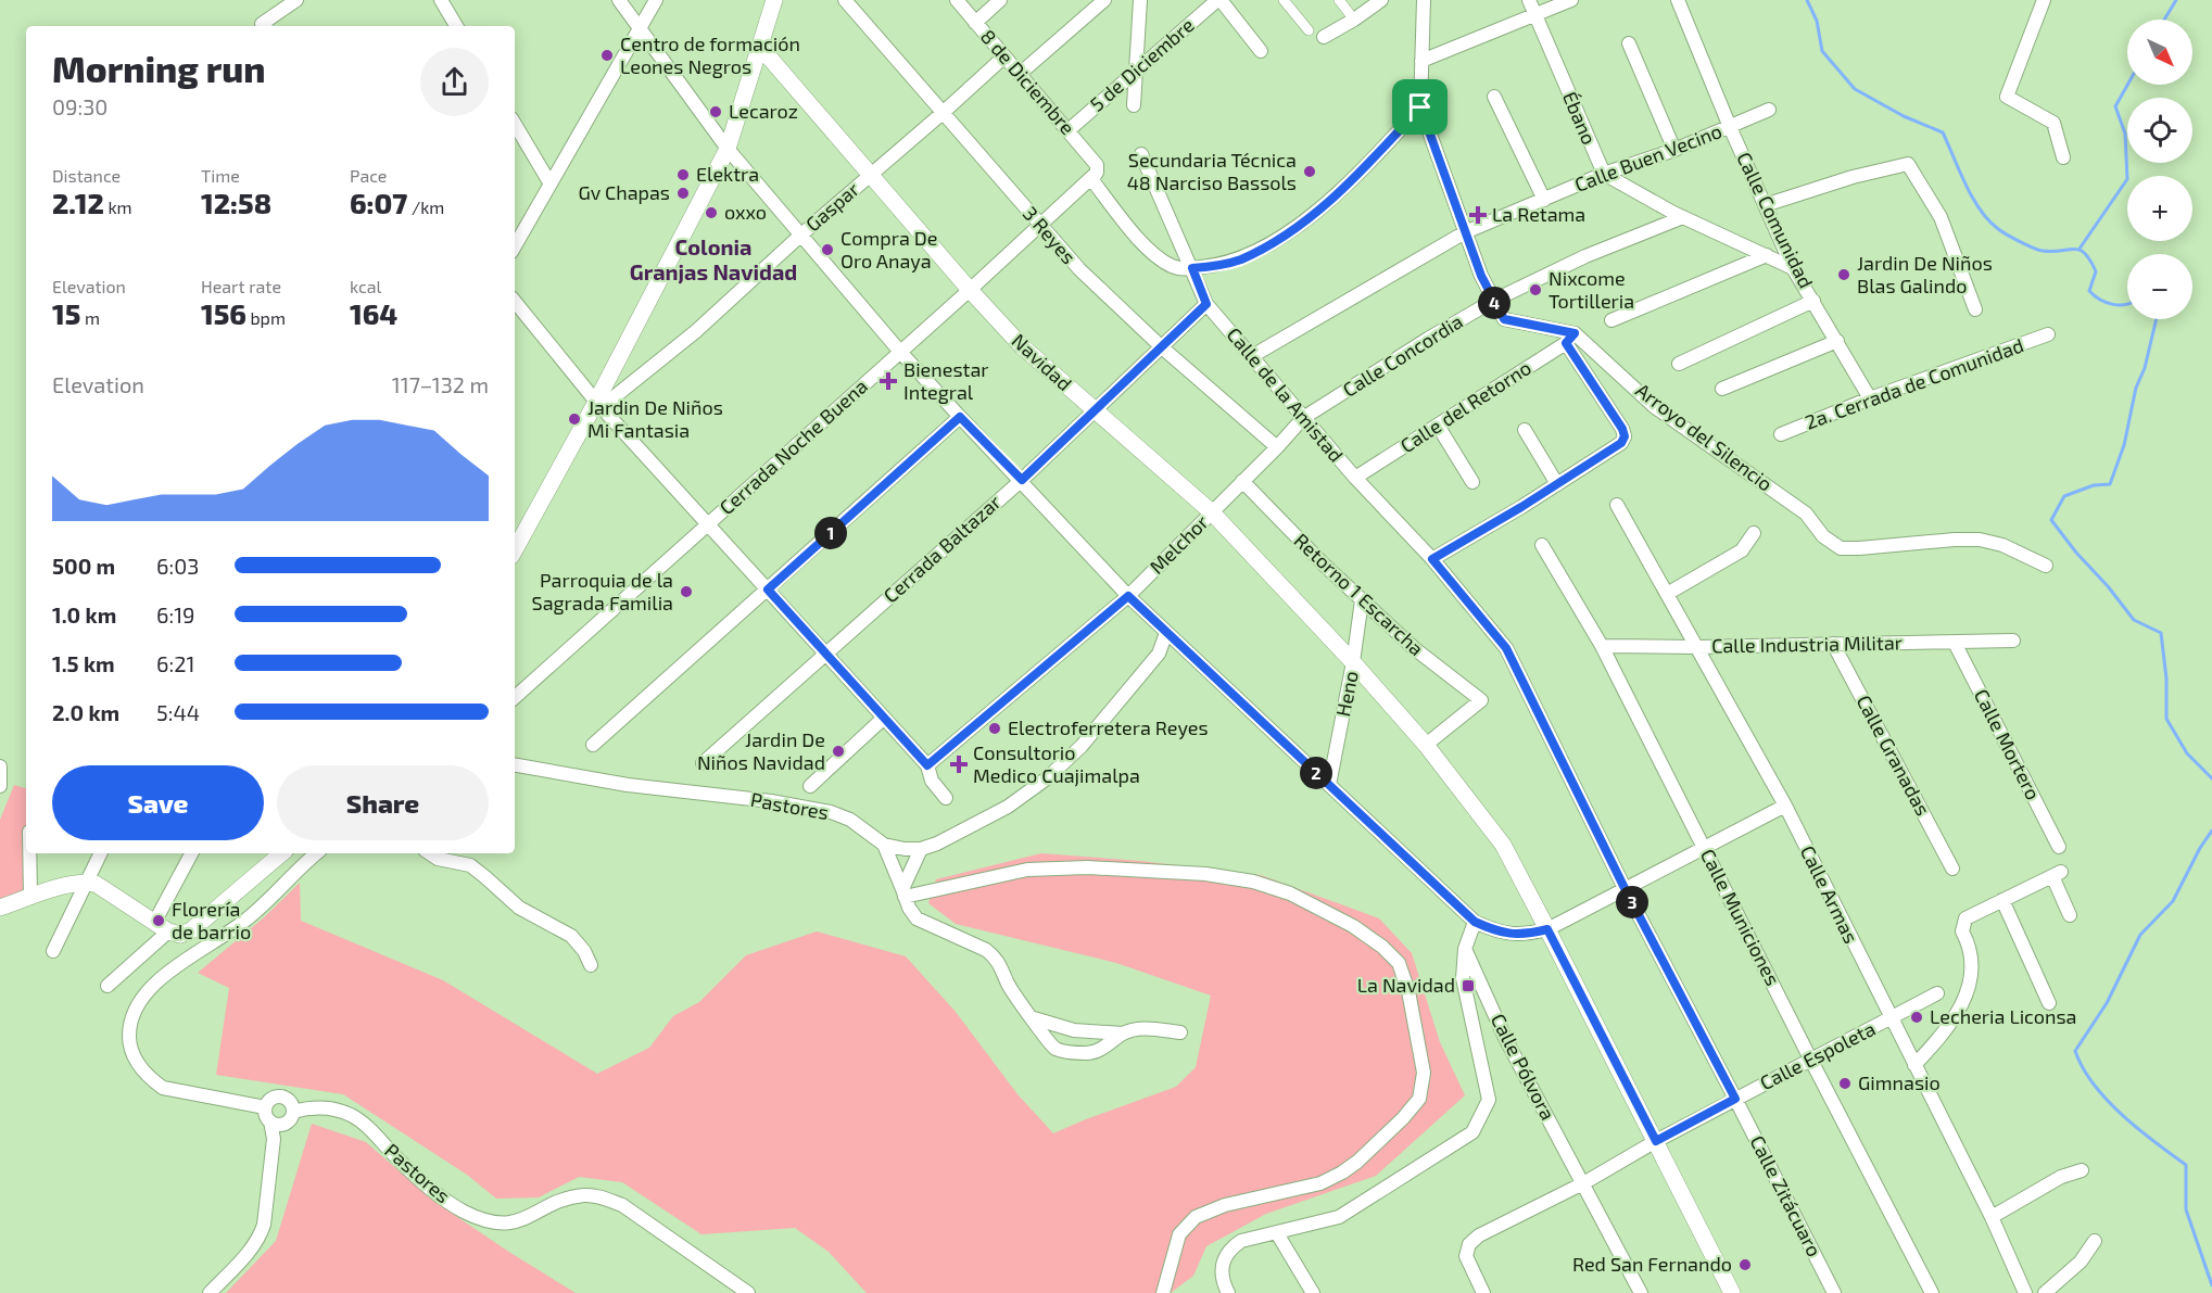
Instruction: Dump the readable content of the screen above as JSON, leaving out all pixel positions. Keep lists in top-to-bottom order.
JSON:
{
  "streets": {
    "street": [
      "5 de Diciembre",
      "8 de Diciembre",
      "Ébano",
      "Calle Buen Vecino",
      "Gaspar",
      "Calle Comunidad",
      "3 Reyes",
      "Calle Concordia",
      "Navidad",
      "2a. Cerrada de Comunidad",
      "Calle de la Amistad",
      "Calle del Retorno",
      "Arroyo del Silencio",
      "Cerrada Noche Buena",
      "Melchor",
      "Cerrada Baltazar",
      "Retorno 1 Escarcha",
      "Calle Industria Militar",
      "Heno",
      "Calle Mortero",
      "Calle Granadas",
      "Pastores",
      "Calle Armas",
      "Calle Municiones",
      "Calle Espoleta",
      "Calle Pólvora",
      "Calle Zitácuaro"
    ]
  },
  "crossings": [
    ["5 de Diciembre", "8 de Diciembre"],
    ["8 de Diciembre", "Gaspar"],
    ["8 de Diciembre", "Cerrada Noche Buena"],
    ["Ébano", "Calle Buen Vecino"],
    ["Calle Buen Vecino", "Calle Comunidad"],
    ["Calle Buen Vecino", "Calle de la Amistad"],
    ["Gaspar", "3 Reyes"],
    ["Gaspar", "Navidad"],
    ["Calle Comunidad", "2a. Cerrada de Comunidad"],
    ["3 Reyes", "Cerrada Noche Buena"],
    ["3 Reyes", "Melchor"],
    ["3 Reyes", "Cerrada Baltazar"],
    ["Calle Concordia", "Calle de la Amistad"],
    ["Calle Concordia", "Melchor"],
    ["Navidad", "Cerrada Noche Buena"],
    ["Navidad", "Melchor"],
    ["Navidad", "Cerrada Baltazar"],
    ["Navidad", "Retorno 1 Escarcha"],
    ["Navidad", "Heno"],
    ["Navidad", "Calle Espoleta"],
    ["Calle de la Amistad", "Calle del Retorno"],
    ["Calle de la Amistad", "Melchor"],
    ["Calle de la Amistad", "Cerrada Baltazar"],
    ["Calle de la Amistad", "Calle Zitácuaro"],
    ["Calle del Retorno", "Arroyo del Silencio"],
    ["Melchor", "Retorno 1 Escarcha"],
    ["Retorno 1 Escarcha", "Heno"],
    ["Calle Industria Militar", "Calle Mortero"],
    ["Calle Industria Militar", "Calle Granadas"],
    ["Calle Industria Militar", "Calle Armas"],
    ["Calle Industria Militar", "Calle Municiones"],
    ["Calle Armas", "Calle Espoleta"],
    ["Calle Municiones", "Calle Espoleta"],
    ["Calle Espoleta", "Calle Pólvora"],
    ["Calle Espoleta", "Calle Zitácuaro"]
  ],
  "districts": ["Colonia Granjas Navidad"],
  "places": {
    "other": [
      "Centro de formación Leones Negros",
      "Lecaroz",
      "Secundaria Técnica 48 Narciso Bassols",
      "Elektra",
      "Gv Chapas",
      "oxxo",
      "Compra De Oro Anaya",
      "Jardin De Niños Blas Galindo",
      "Nixcome Tortilleria",
      "Jardin De Niños Mi Fantasia",
      "Parroquia de la Sagrada Familia",
      "Electroferretera Reyes",
      "Jardin De Niños Navidad",
      "Florería de barrio",
      "Lecheria Liconsa",
      "Gimnasio",
      "Red San Fernando"
    ],
    "health": ["La Retama", "Bienestar Integral", "Consultorio Medico Cuajimalpa"],
    "transit": ["La Navidad"]
  },
  "north": "bottom right",
  "page": {
    "map_buttons": ["+", "−"],
    "heading": ["Morning run", "09:30"],
    "stats": [
      ["Distance", "2.12 km"],
      ["Time", "12:58"],
      ["Pace", "6:07 /km"],
      ["Elevation", "15 m"],
      ["Heart rate", "156 bpm"],
      ["kcal", "164"]
    ],
    "pins": [
      "4",
      "1",
      "2",
      "3"
    ],
    "chart": ["Elevation", "117–132 m"],
    "list": [
      {
        "name": "500 m",
        "note": "6:03"
      },
      {
        "name": "1.0 km",
        "note": "6:19"
      },
      {
        "name": "1.5 km",
        "note": "6:21"
      },
      {
        "name": "2.0 km",
        "note": "5:44"
      }
    ],
    "buttons": ["Save", "Share"]
  }
}
